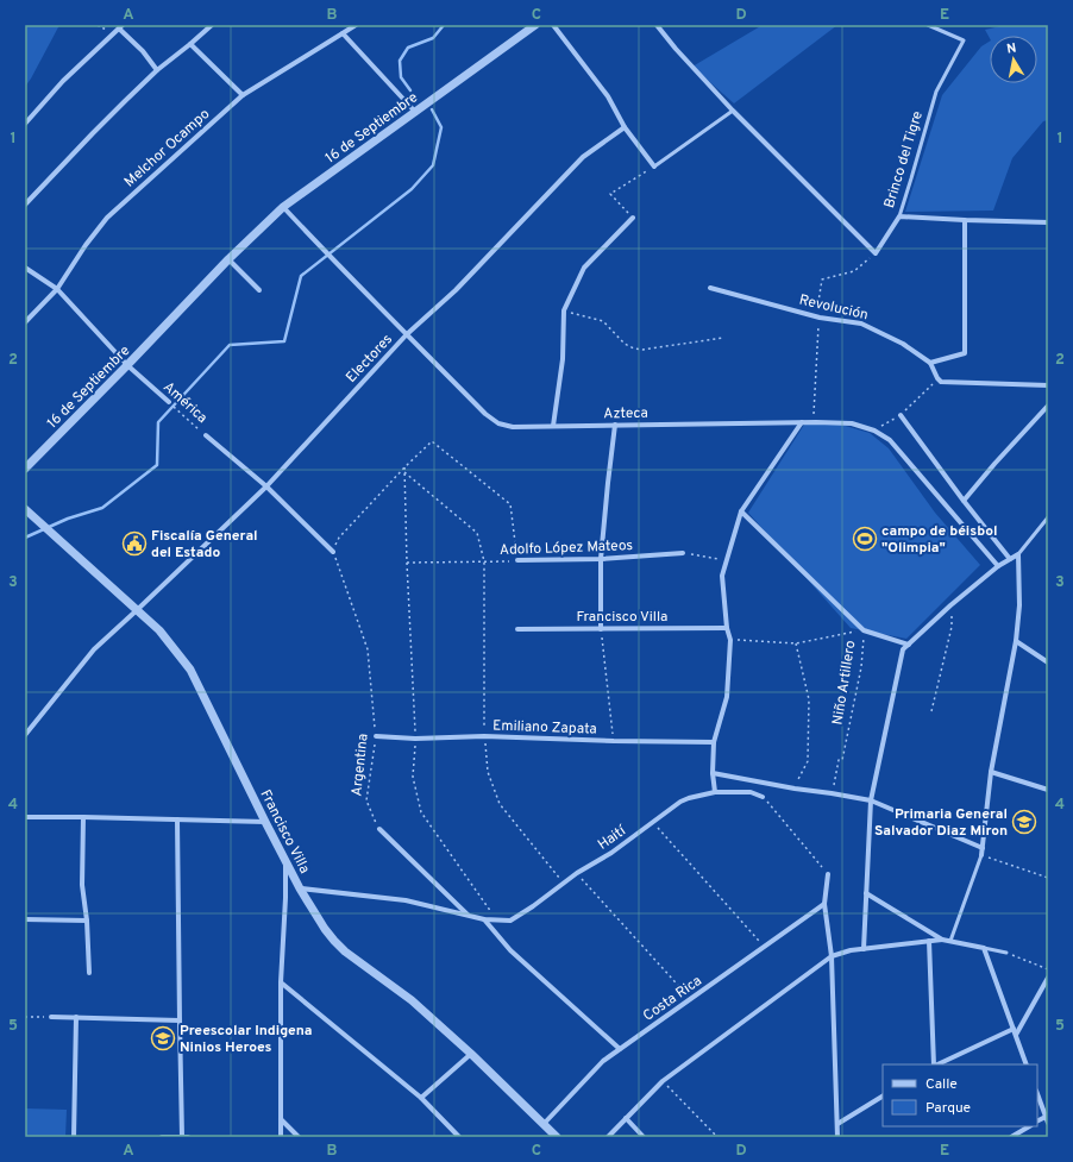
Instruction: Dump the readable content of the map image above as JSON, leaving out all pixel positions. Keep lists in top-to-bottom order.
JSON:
{
  "streets": {
    "street": [
      "16 de Septiembre",
      "Melchor Ocampo",
      "Brinco del Tigre",
      "Revolución",
      "Electores",
      "América",
      "Azteca",
      "Adolfo López Mateos",
      "Francisco Villa",
      "Niño Artillero",
      "Emiliano Zapata",
      "Haití",
      "Costa Rica"
    ],
    "path": ["Argentina"]
  },
  "crossings": [
    ["16 de Septiembre", "América"],
    ["16 de Septiembre", "Azteca"],
    ["Melchor Ocampo", "América"],
    ["Electores", "América"],
    ["Electores", "Azteca"],
    ["Electores", "Francisco Villa"],
    ["América", "Argentina"],
    ["Francisco Villa", "Haití"],
    ["Francisco Villa", "Costa Rica"],
    ["Emiliano Zapata", "Argentina"]
  ],
  "places": {
    "sports": ["campo de béisbol \"Olimpia\""],
    "public building": ["Fiscalía General del Estado"],
    "school or university": ["Primaria General Salvador Diaz Miron", "Preescolar Indigena Ninios Heroes"]
  },
  "legend": ["Calle", "Parque"],
  "north": "top",
  "grid": {
    "columns": [
      "A",
      "B",
      "C",
      "D",
      "E"
    ],
    "rows": [
      "1",
      "2",
      "3",
      "4",
      "5"
    ]
  }
}
